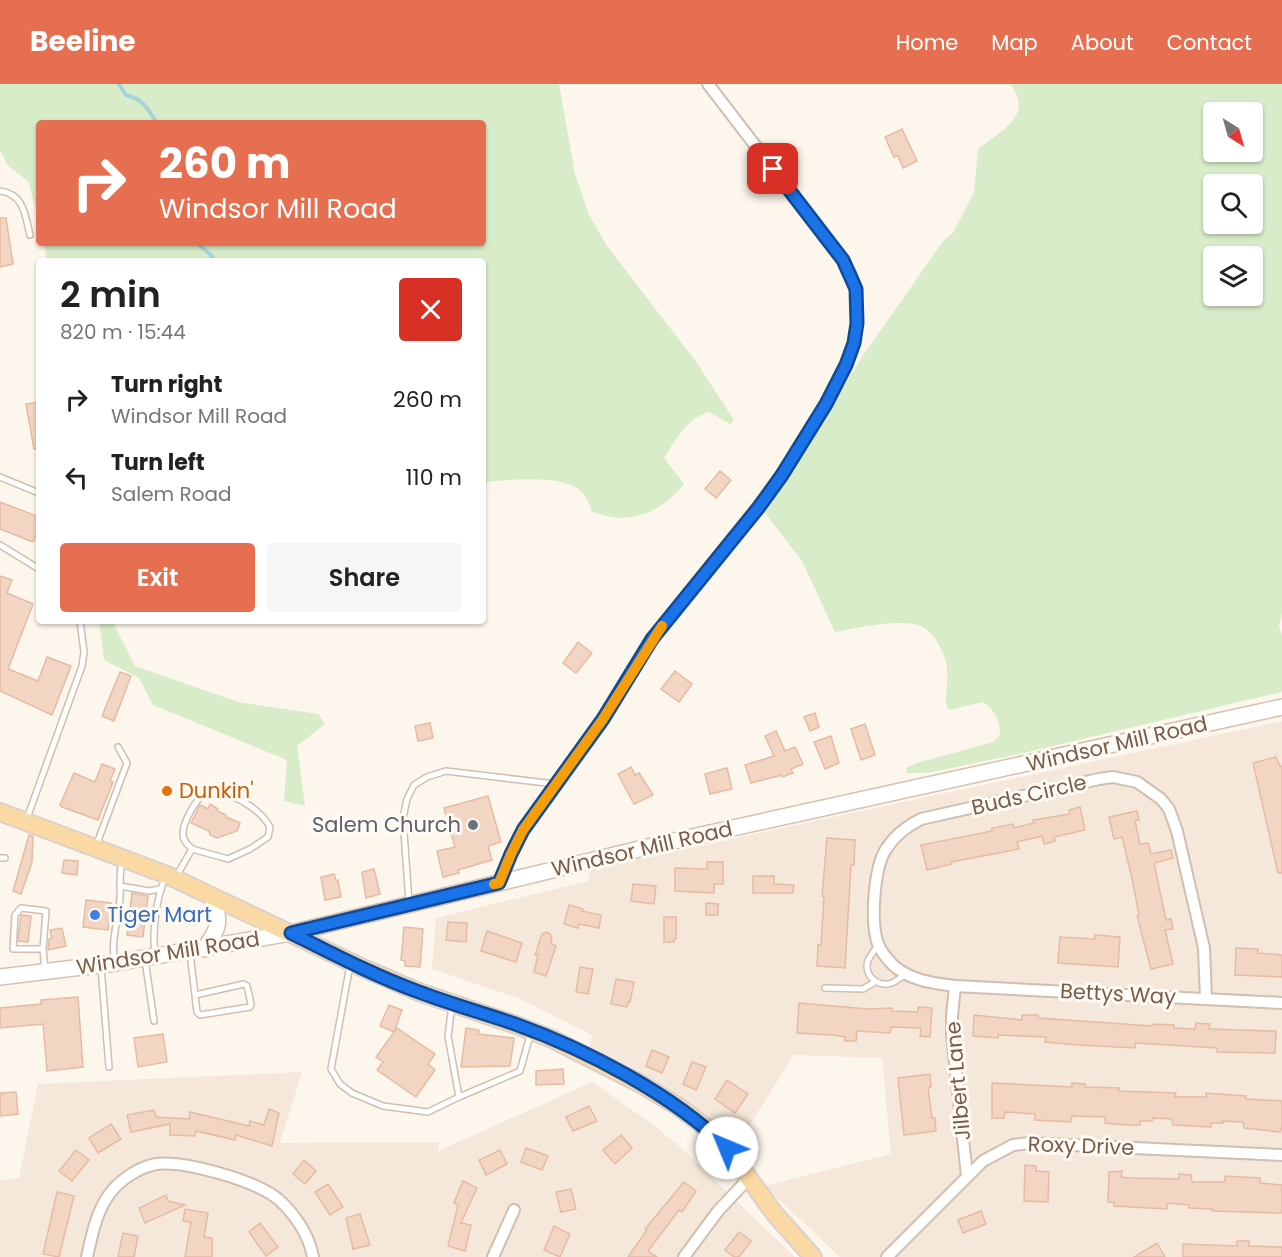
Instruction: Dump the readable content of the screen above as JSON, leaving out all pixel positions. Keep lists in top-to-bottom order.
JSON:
{
  "streets": {
    "main road": ["Windsor Mill Road"],
    "street": [
      "Buds Circle",
      "Bettys Way",
      "Jilbert Lane",
      "Roxy Drive"
    ]
  },
  "crossings": [
    ["Buds Circle", "Bettys Way"],
    ["Bettys Way", "Jilbert Lane"],
    ["Jilbert Lane", "Roxy Drive"]
  ],
  "places": ["Dunkin'", "Salem Church", "Tiger Mart"],
  "north": "bottom right",
  "page": {
    "header": "Beeline",
    "nav": [
      "Home",
      "Map",
      "About",
      "Contact"
    ],
    "turn": ["260 m", "Windsor Mill Road"],
    "heading": ["2 min", "820 m · 15:44"],
    "list": [
      {
        "name": "Turn right",
        "note": "Windsor Mill Road",
        "value": "260 m"
      },
      {
        "name": "Turn left",
        "note": "Salem Road",
        "value": "110 m"
      }
    ],
    "buttons": ["Exit", "Share"]
  }
}
